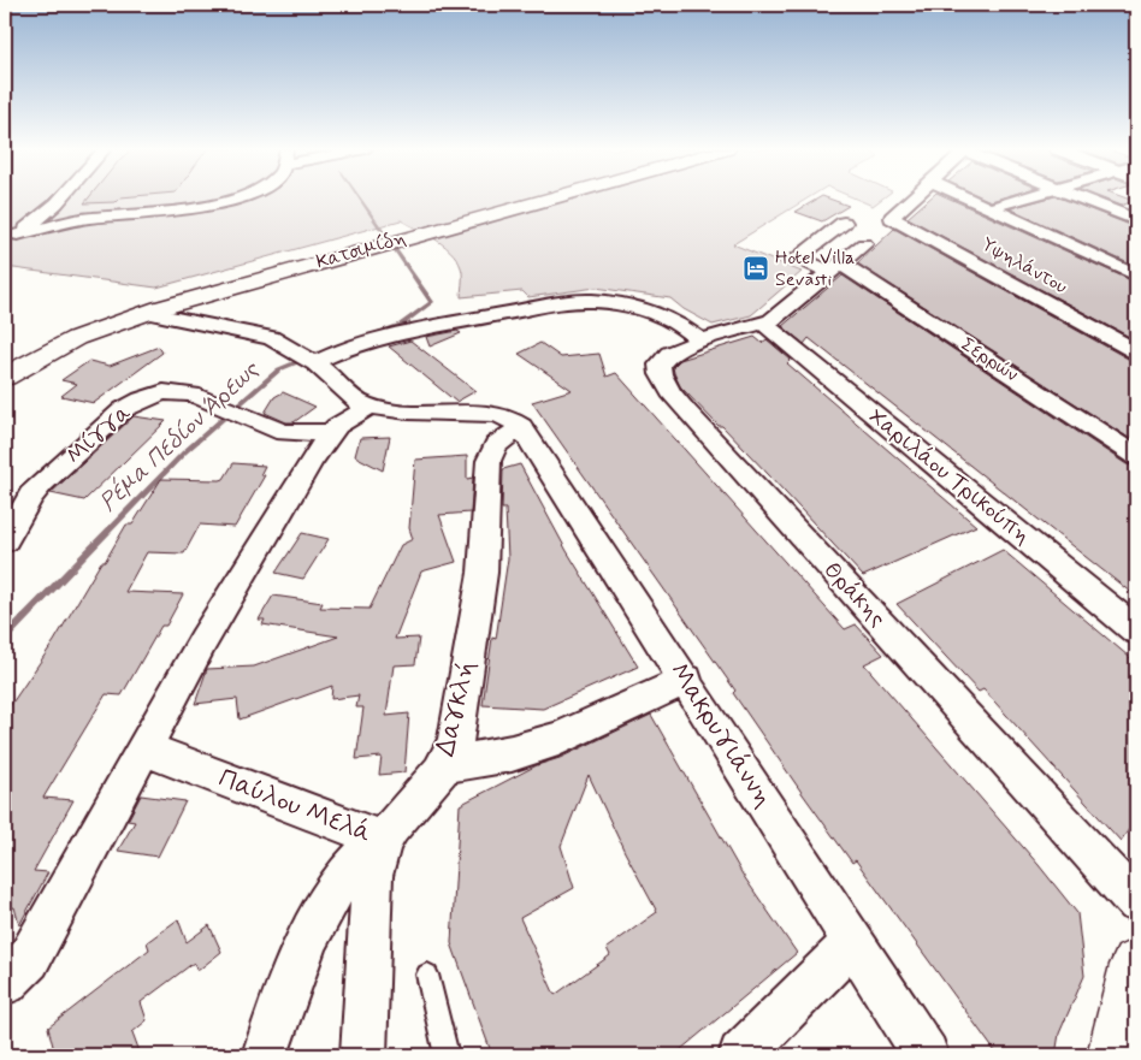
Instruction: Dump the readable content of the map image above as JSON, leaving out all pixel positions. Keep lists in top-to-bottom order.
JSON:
{
  "streets": {
    "main road": ["Κατσιμίδη"],
    "street": [
      "Υψηλάντου",
      "Σερρών",
      "Μίγγα",
      "Χαριλάου Τρικούπη",
      "Θράκης",
      "Δαγκλή",
      "Μακρυγιάννη",
      "Παύλου Μελά"
    ]
  },
  "crossings": [
    ["Σερρών", "Θράκης"],
    ["Χαριλάου Τρικούπη", "Θράκης"],
    ["Δαγκλή", "Μακρυγιάννη"],
    ["Δαγκλή", "Παύλου Μελά"]
  ],
  "water": ["Ρέμα Πεδίον Άρεως"],
  "places": {
    "hotel": ["Hotel Villa Sevasti"]
  }
}
